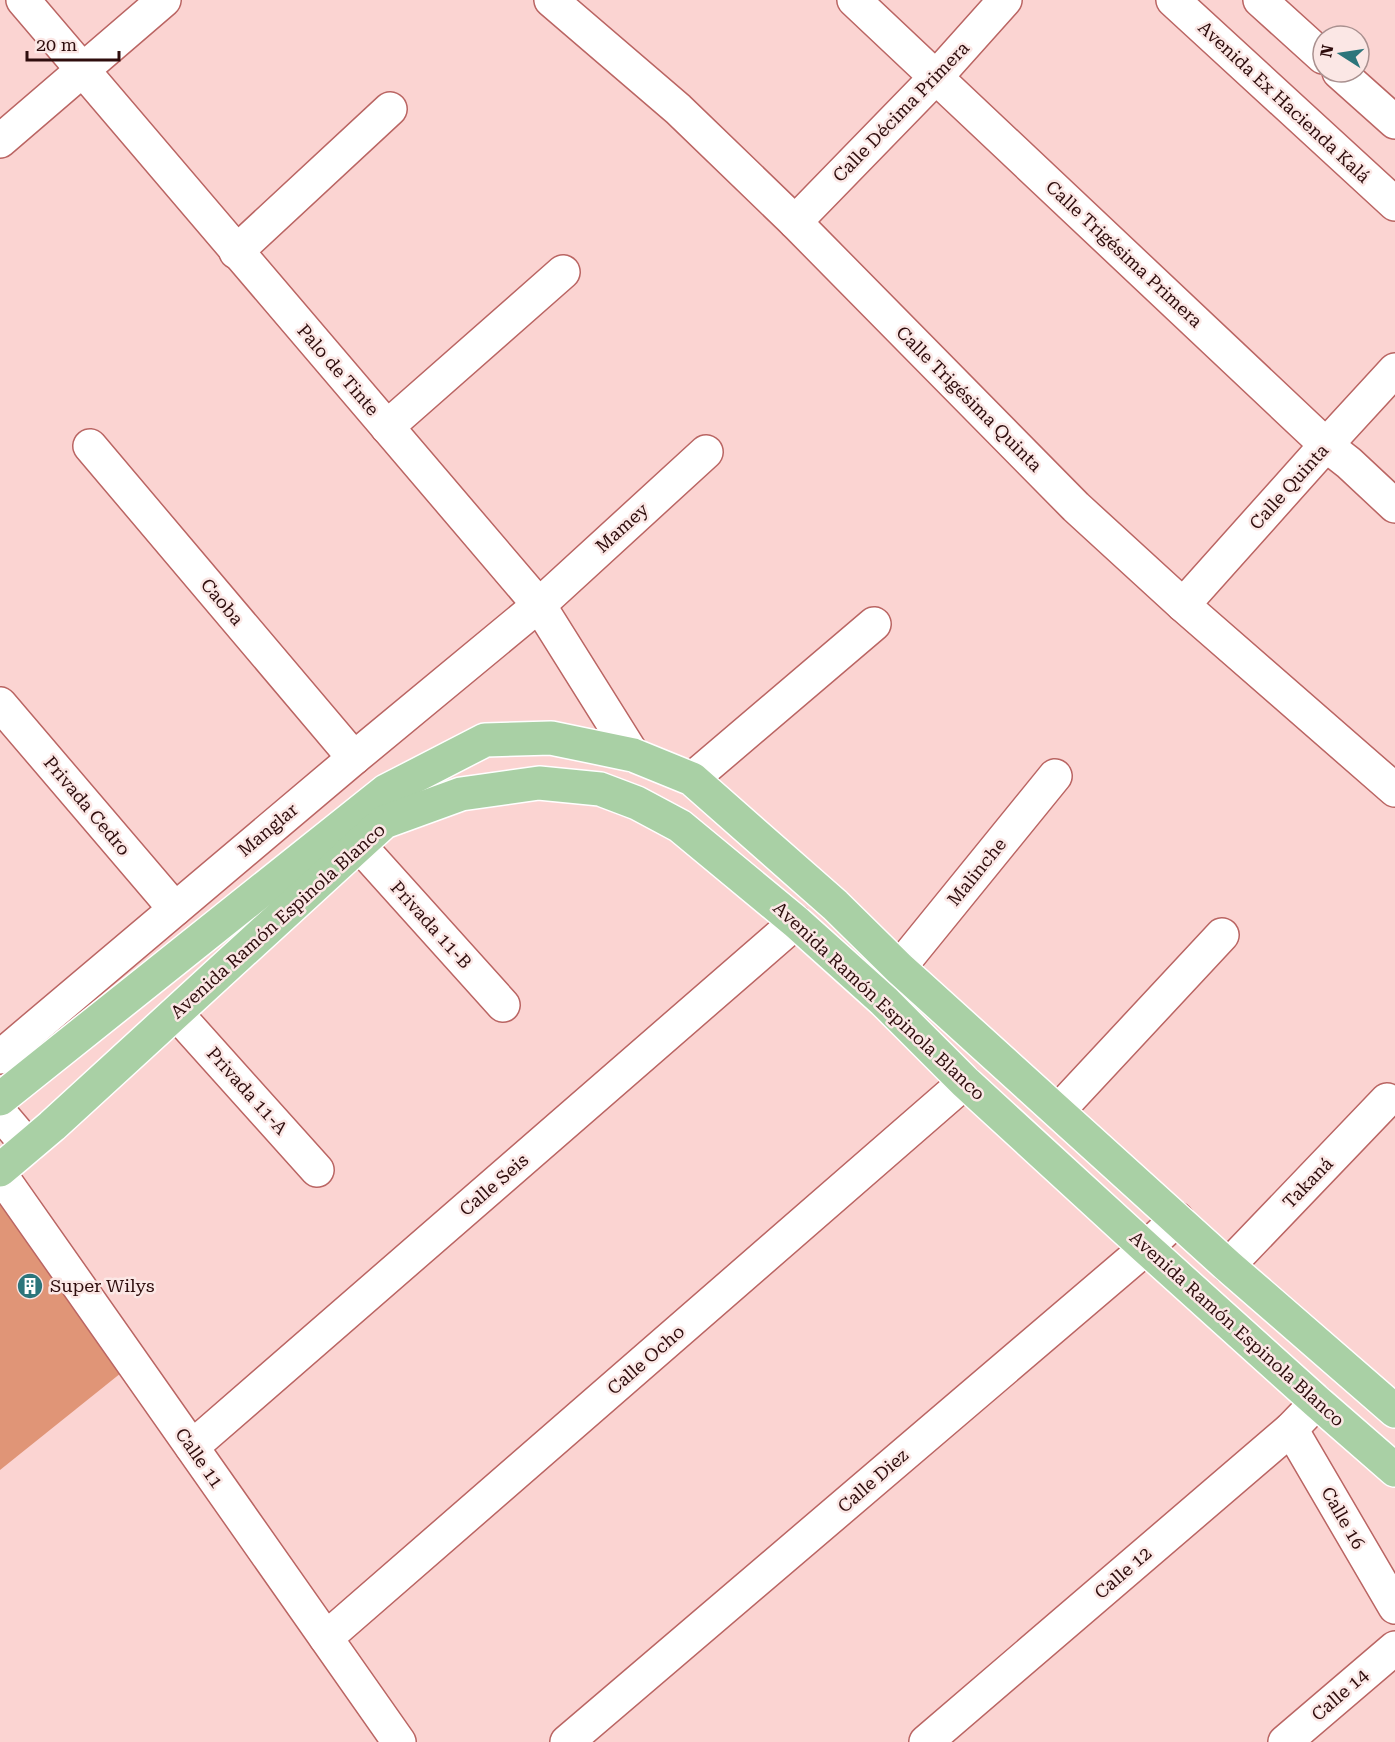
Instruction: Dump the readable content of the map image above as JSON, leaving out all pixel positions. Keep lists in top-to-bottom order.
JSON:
{
  "streets": {
    "main road": ["Avenida Ramón Espinola Blanco"],
    "street": [
      "Avenida Ex Hacienda Kalá",
      "Calle Décima Primera",
      "Calle Trigésima Primera",
      "Palo de Tinte",
      "Calle Trigésima Quinta",
      "Calle Quinta",
      "Mamey",
      "Caoba",
      "Privada Cedro",
      "Manglar",
      "Malinche",
      "Privada 11-B",
      "Privada 11-A",
      "Takaná",
      "Calle Seis",
      "Calle Ocho",
      "Calle 11",
      "Calle Diez",
      "Calle 16",
      "Calle 12",
      "Calle 14"
    ]
  },
  "crossings": [
    ["Calle Décima Primera", "Calle Trigésima Primera"],
    ["Calle Décima Primera", "Calle Trigésima Quinta"],
    ["Calle Trigésima Primera", "Calle Quinta"],
    ["Palo de Tinte", "Mamey"],
    ["Palo de Tinte", "Manglar"],
    ["Palo de Tinte", "Avenida Ramón Espinola Blanco"],
    ["Calle Trigésima Quinta", "Calle Quinta"],
    ["Mamey", "Manglar"],
    ["Caoba", "Manglar"],
    ["Privada Cedro", "Manglar"],
    ["Malinche", "Avenida Ramón Espinola Blanco"],
    ["Avenida Ramón Espinola Blanco", "Privada 11-B"],
    ["Avenida Ramón Espinola Blanco", "Privada 11-A"],
    ["Avenida Ramón Espinola Blanco", "Takaná"],
    ["Avenida Ramón Espinola Blanco", "Calle Seis"],
    ["Avenida Ramón Espinola Blanco", "Calle Ocho"],
    ["Avenida Ramón Espinola Blanco", "Calle 11"],
    ["Avenida Ramón Espinola Blanco", "Calle Diez"],
    ["Avenida Ramón Espinola Blanco", "Calle 12"],
    ["Calle Seis", "Calle 11"],
    ["Calle Ocho", "Calle 11"],
    ["Calle 16", "Calle 12"]
  ],
  "places": {
    "building": ["Super Wilys"]
  },
  "scale_bar": "20 m",
  "north": "left"
}
